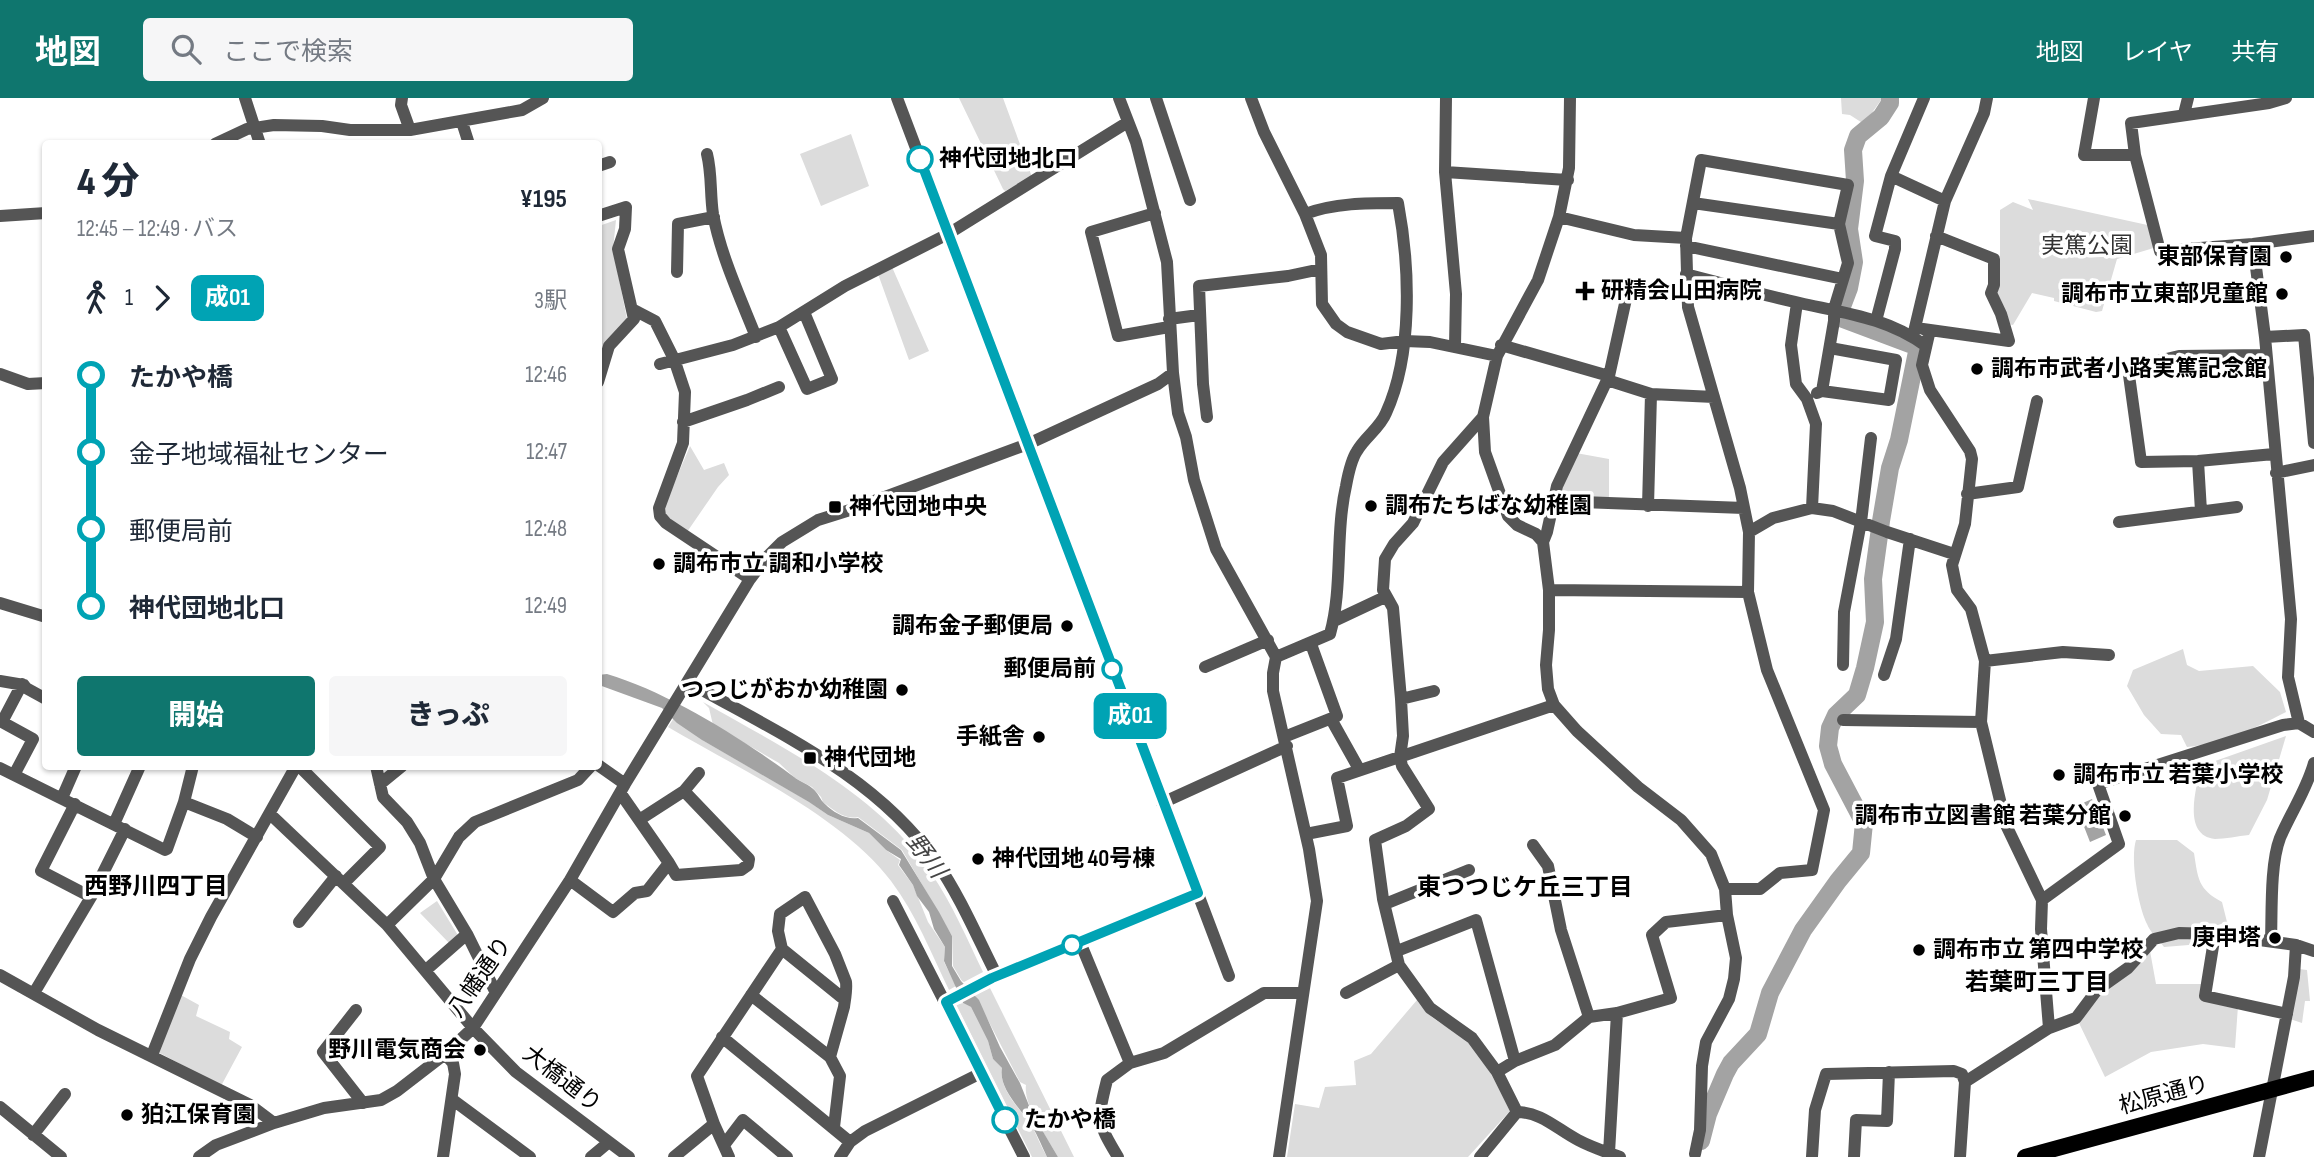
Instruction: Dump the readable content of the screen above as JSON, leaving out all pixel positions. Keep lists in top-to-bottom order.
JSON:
{
  "streets": {
    "main road": ["松原通り"],
    "street": ["八幡通り", "大橋通り"]
  },
  "crossings": [
    ["八幡通り", "大橋通り"]
  ],
  "districts": ["西野川四丁目", "東つつじケ丘三丁目", "若葉町三丁目"],
  "water": ["野川"],
  "parks": ["実篤公園"],
  "places": {
    "other": [
      "神代団地北口",
      "東部保育園",
      "調布市立東部児童館",
      "調布市武者小路実篤記念館",
      "調布たちばな幼稚園",
      "調布市立 調和小学校",
      "調布金子郵便局",
      "郵便局前",
      "つつじがおか幼稚園",
      "手紙舎",
      "調布市立 若葉小学校",
      "調布市立図書館 若葉分館",
      "神代団地 40号棟",
      "庚申塔",
      "調布市立 第四中学校",
      "野川電気商会",
      "狛江保育園",
      "たかや橋"
    ],
    "health": ["研精会山田病院"],
    "transit": ["神代団地中央", "神代団地"]
  },
  "lines": ["bus line 成01"],
  "page": {
    "header": "地図",
    "search": "ここで検索",
    "nav": ["地図", "レイヤ", "共有"],
    "on_map": "成01",
    "heading": ["4 分", "12:45 – 12:49 · バス", "¥195"],
    "legs": ["1", "成01", "3駅"],
    "list": [
      {
        "name": "たかや橋",
        "value": "12:46"
      },
      {
        "name": "金子地域福祉センター",
        "value": "12:47"
      },
      {
        "name": "郵便局前",
        "value": "12:48"
      },
      {
        "name": "神代団地北口",
        "value": "12:49"
      }
    ],
    "buttons": ["開始", "きっぷ"]
  }
}
